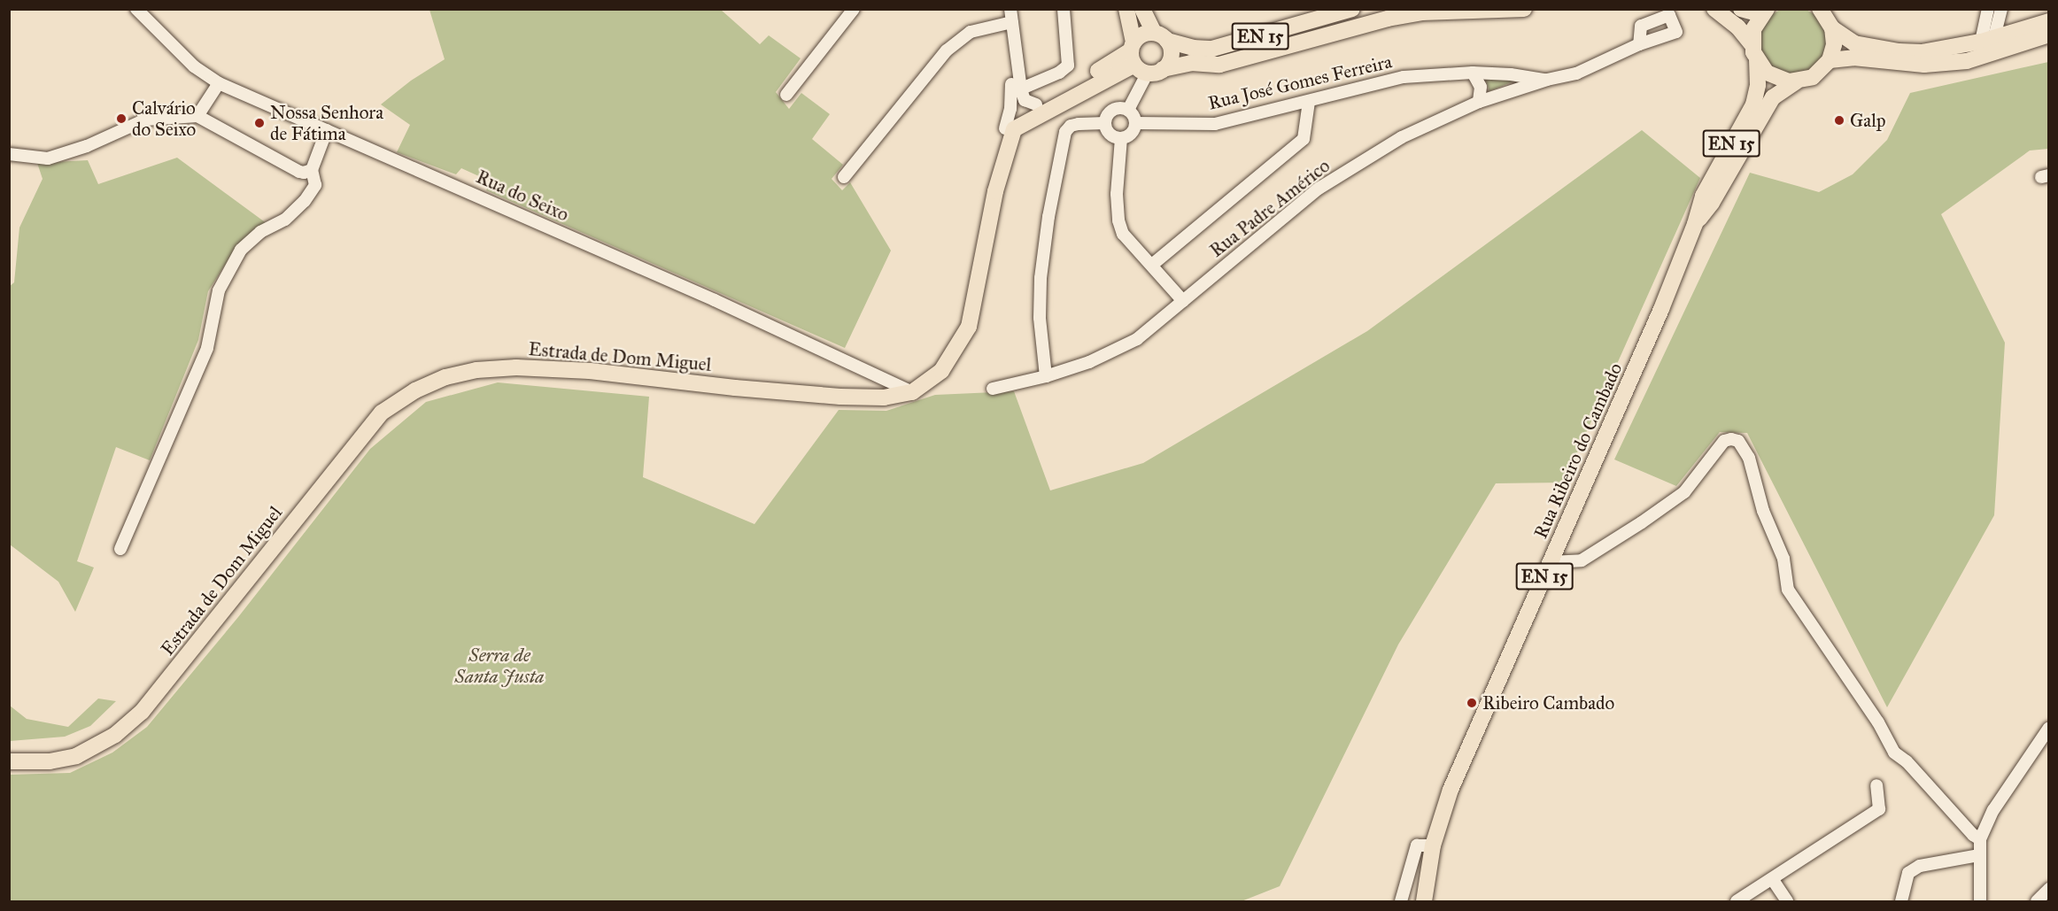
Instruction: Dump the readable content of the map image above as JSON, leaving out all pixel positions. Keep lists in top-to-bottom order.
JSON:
{
  "streets": {
    "main road": ["EN 15", "Estrada de Dom Miguel", "Rua Ribeiro do Cambado"],
    "street": ["Rua José Gomes Ferreira", "Rua do Seixo", "Rua Padre Américo"]
  },
  "crossings": [
    ["EN 15", "Estrada de Dom Miguel"],
    ["Rua José Gomes Ferreira", "Rua Padre Américo"],
    ["Rua do Seixo", "Estrada de Dom Miguel"]
  ],
  "parks": ["Serra de Santa Justa"],
  "places": [
    "Calvário do Seixo",
    "Galp",
    "Nossa Senhora de Fátima",
    "Ribeiro Cambado"
  ]
}
